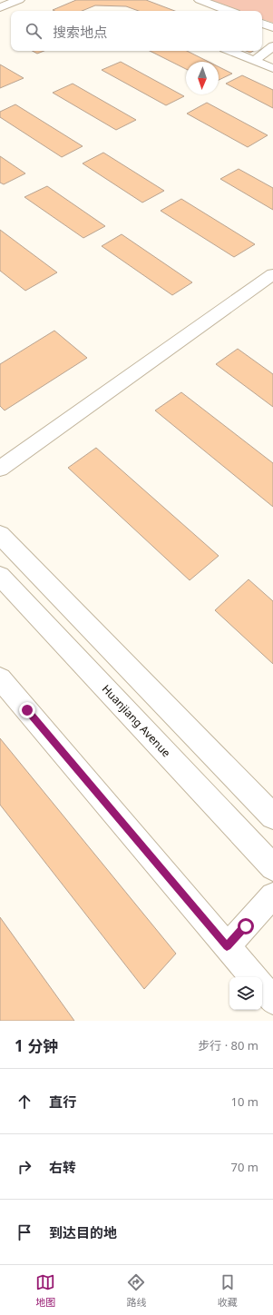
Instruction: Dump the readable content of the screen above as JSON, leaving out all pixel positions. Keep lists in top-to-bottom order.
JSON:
{
  "streets": {
    "main road": ["Huanjiang Avenue"]
  },
  "north": "bottom",
  "page": {
    "search": "搜索地点",
    "heading": ["1 分钟", "步行 · 80 m"],
    "list": [
      ["直行", "10 m"],
      ["右转", "70 m"],
      "到达目的地"
    ],
    "nav": ["地图", "路线", "收藏"]
  }
}
